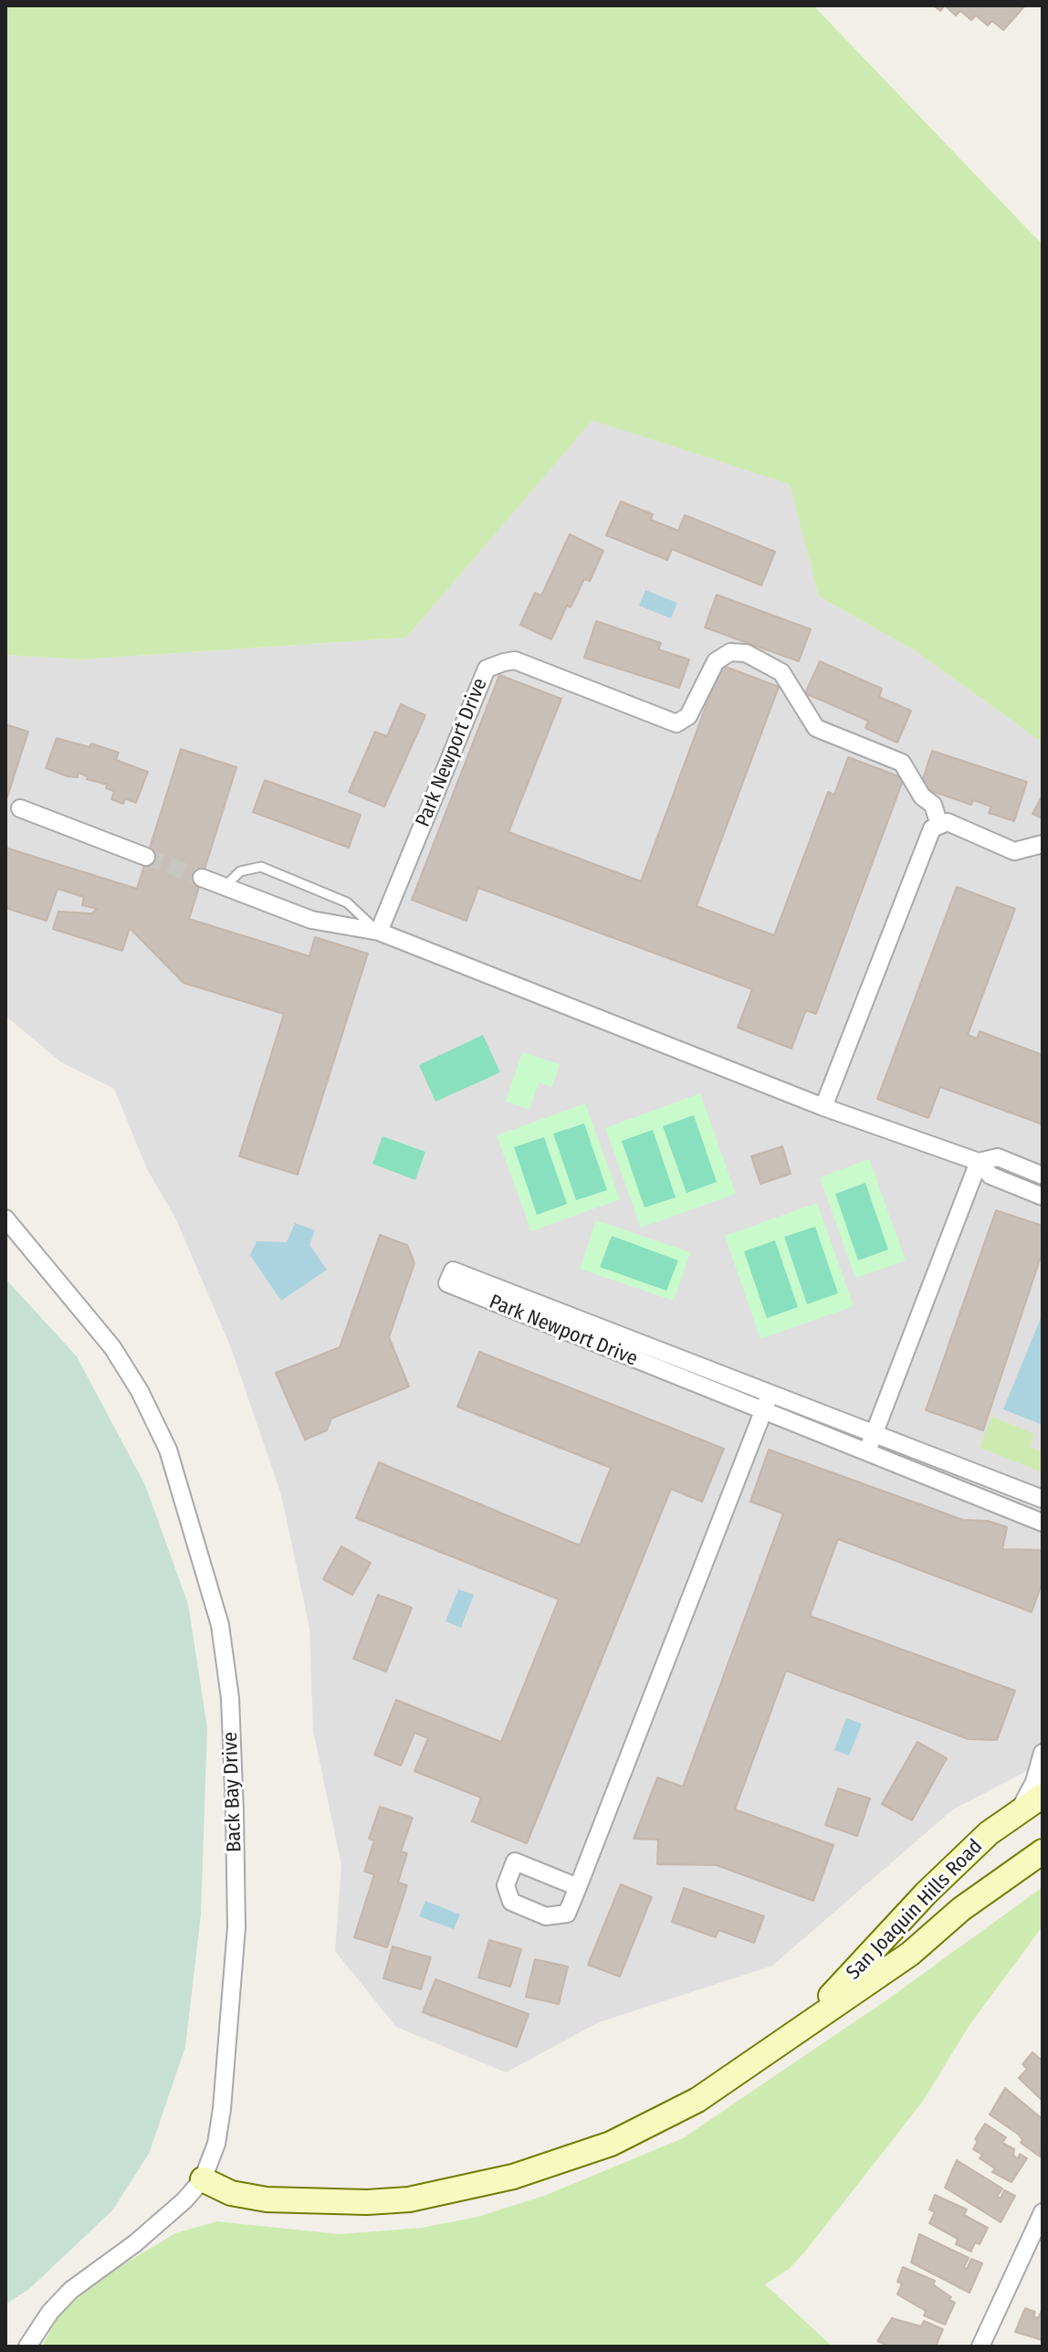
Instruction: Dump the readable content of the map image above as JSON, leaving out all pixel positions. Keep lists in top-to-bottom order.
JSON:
{
  "streets": {
    "street": ["Park Newport Drive", "Back Bay Drive", "San Joaquin Hills Road"]
  },
  "crossings": [
    ["Back Bay Drive", "San Joaquin Hills Road"]
  ]
}
